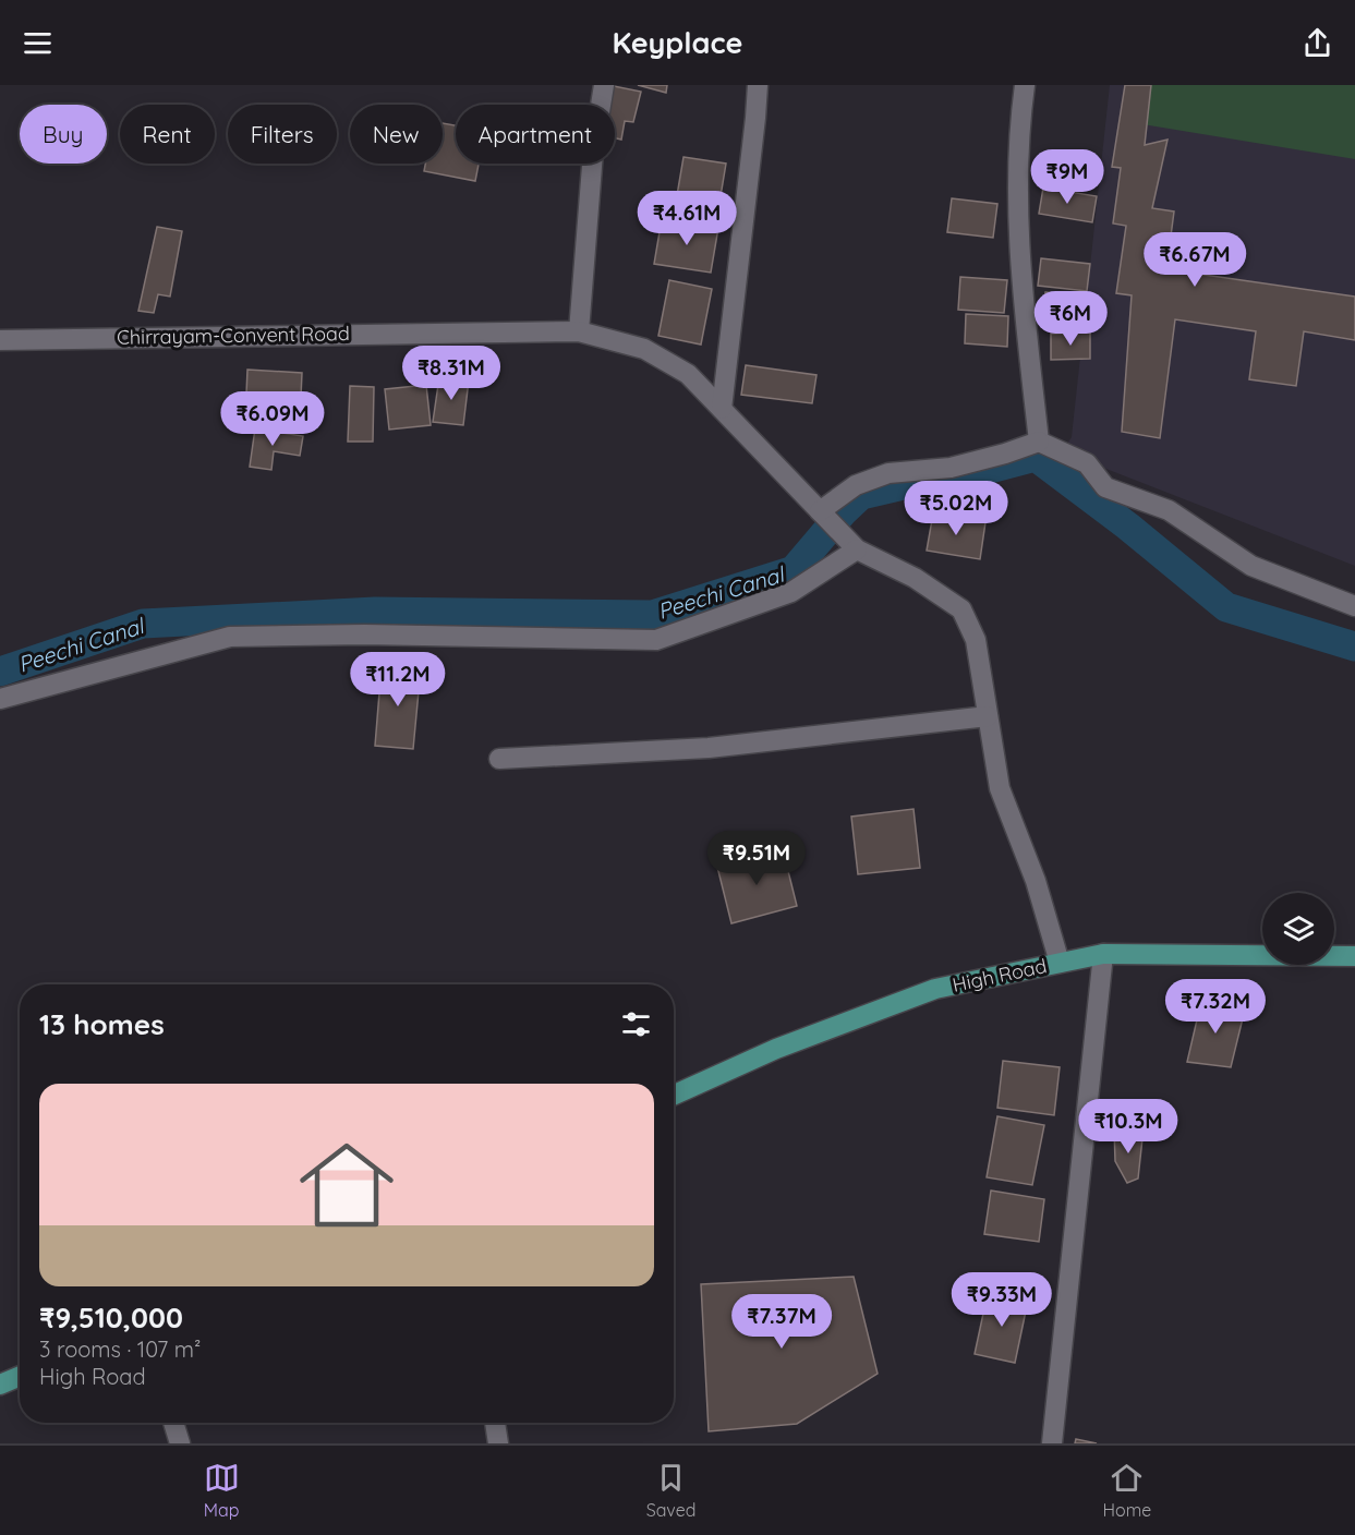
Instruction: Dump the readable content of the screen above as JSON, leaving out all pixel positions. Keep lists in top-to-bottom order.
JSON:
{
  "streets": {
    "main road": ["High Road"],
    "street": ["Chirrayam-Convent Road"]
  },
  "water": ["Peechi Canal"],
  "page": {
    "header": "Keyplace",
    "chip": [
      "Buy",
      "Rent",
      "Filters",
      "New",
      "Apartment"
    ],
    "price": [
      "₹9M",
      "₹4.61M",
      "₹6.67M",
      "₹6M",
      "₹8.31M",
      "₹6.09M",
      "₹5.02M",
      "₹11.2M",
      "₹9.51M",
      "₹7.32M",
      "₹10.3M",
      "₹9.33M",
      "₹7.37M"
    ],
    "heading": "13 homes",
    "list": [
      {
        "name": "₹9,510,000",
        "note": "3 rooms · 107 m² · High Road"
      }
    ],
    "tabs": ["Map", "Saved", "Home"]
  }
}
